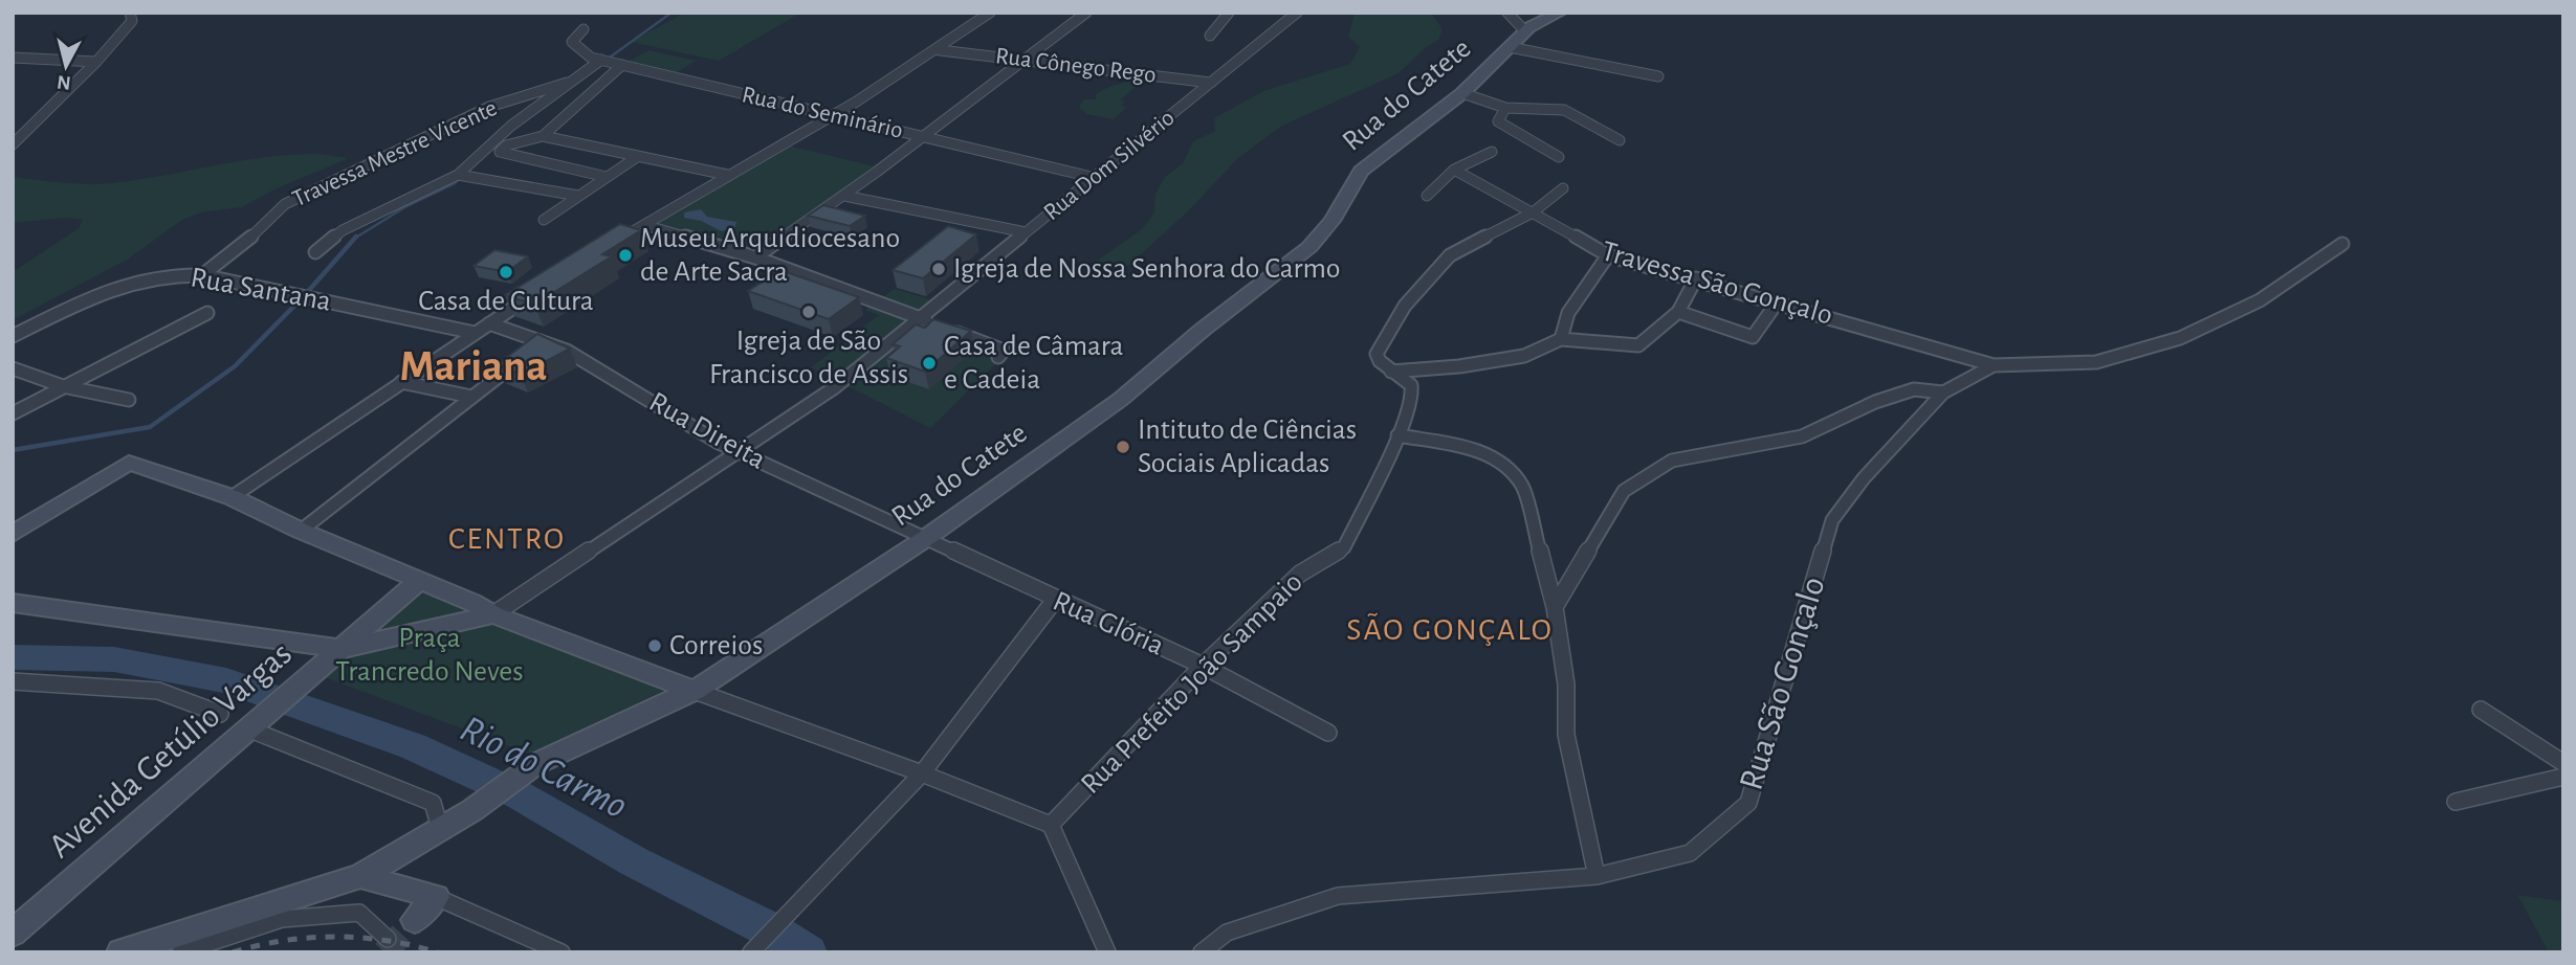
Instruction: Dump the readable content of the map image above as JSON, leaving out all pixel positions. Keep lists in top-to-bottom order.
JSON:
{
  "streets": {
    "street": [
      "Rua Cônego Rego",
      "Rua do Catete",
      "Rua do Seminário",
      "Travessa Mestre Vicente",
      "Rua Dom Silvério",
      "Travessa São Gonçalo",
      "Rua Santana",
      "Rua Direita",
      "Rua Glória",
      "Rua Prefeito João Sampaio",
      "Rua São Gonçalo",
      "Avenida Getúlio Vargas"
    ]
  },
  "crossings": [
    ["Rua Cônego Rego", "Rua Dom Silvério"],
    ["Rua do Catete", "Rua Direita"],
    ["Rua do Catete", "Rua Glória"],
    ["Rua do Seminário", "Rua Dom Silvério"],
    ["Travessa Mestre Vicente", "Rua Santana"],
    ["Rua Dom Silvério", "Rua Direita"],
    ["Travessa São Gonçalo", "Rua Prefeito João Sampaio"],
    ["Travessa São Gonçalo", "Rua São Gonçalo"],
    ["Rua Direita", "Rua Glória"],
    ["Rua Glória", "Rua Prefeito João Sampaio"]
  ],
  "districts": ["Mariana", "CENTRO", "SÃO GONÇALO"],
  "water": ["Rio do Carmo"],
  "parks": ["Praça Trancredo Neves"],
  "places": [
    "Museu Arquidiocesano de Arte Sacra",
    "Igreja de Nossa Senhora do Carmo",
    "Casa de Cultura",
    "Igreja de São Francisco de Assis",
    "Casa de Câmara e Cadeia",
    "Intituto de Ciências Sociais Aplicadas",
    "Correios"
  ],
  "north": "bottom"
}
